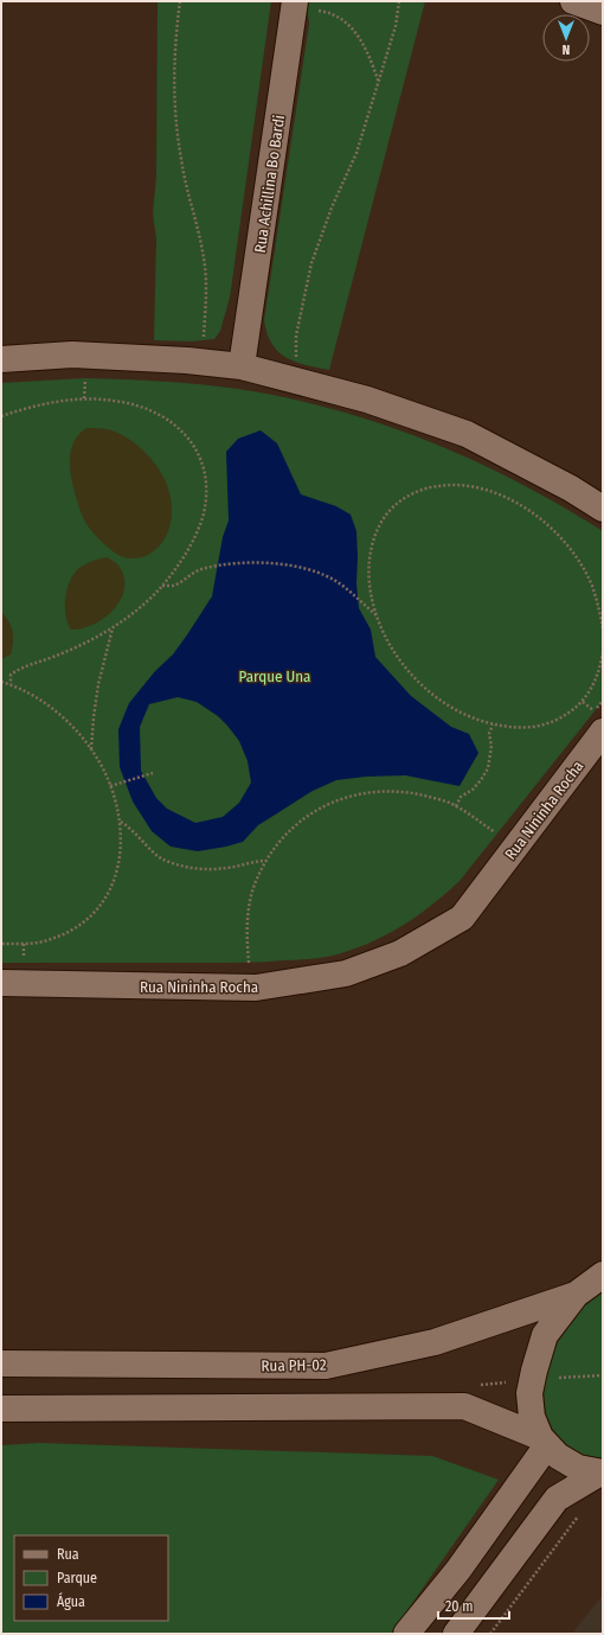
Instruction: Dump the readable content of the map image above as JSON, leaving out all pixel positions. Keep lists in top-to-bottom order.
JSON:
{
  "streets": {
    "street": ["Rua Achillina Bo Bardi", "Rua Nininha Rocha", "Rua PH-02"]
  },
  "parks": ["Parque Una"],
  "legend": ["Rua", "Parque", "Água"],
  "scale_bar": "20 m",
  "north": "bottom"
}
